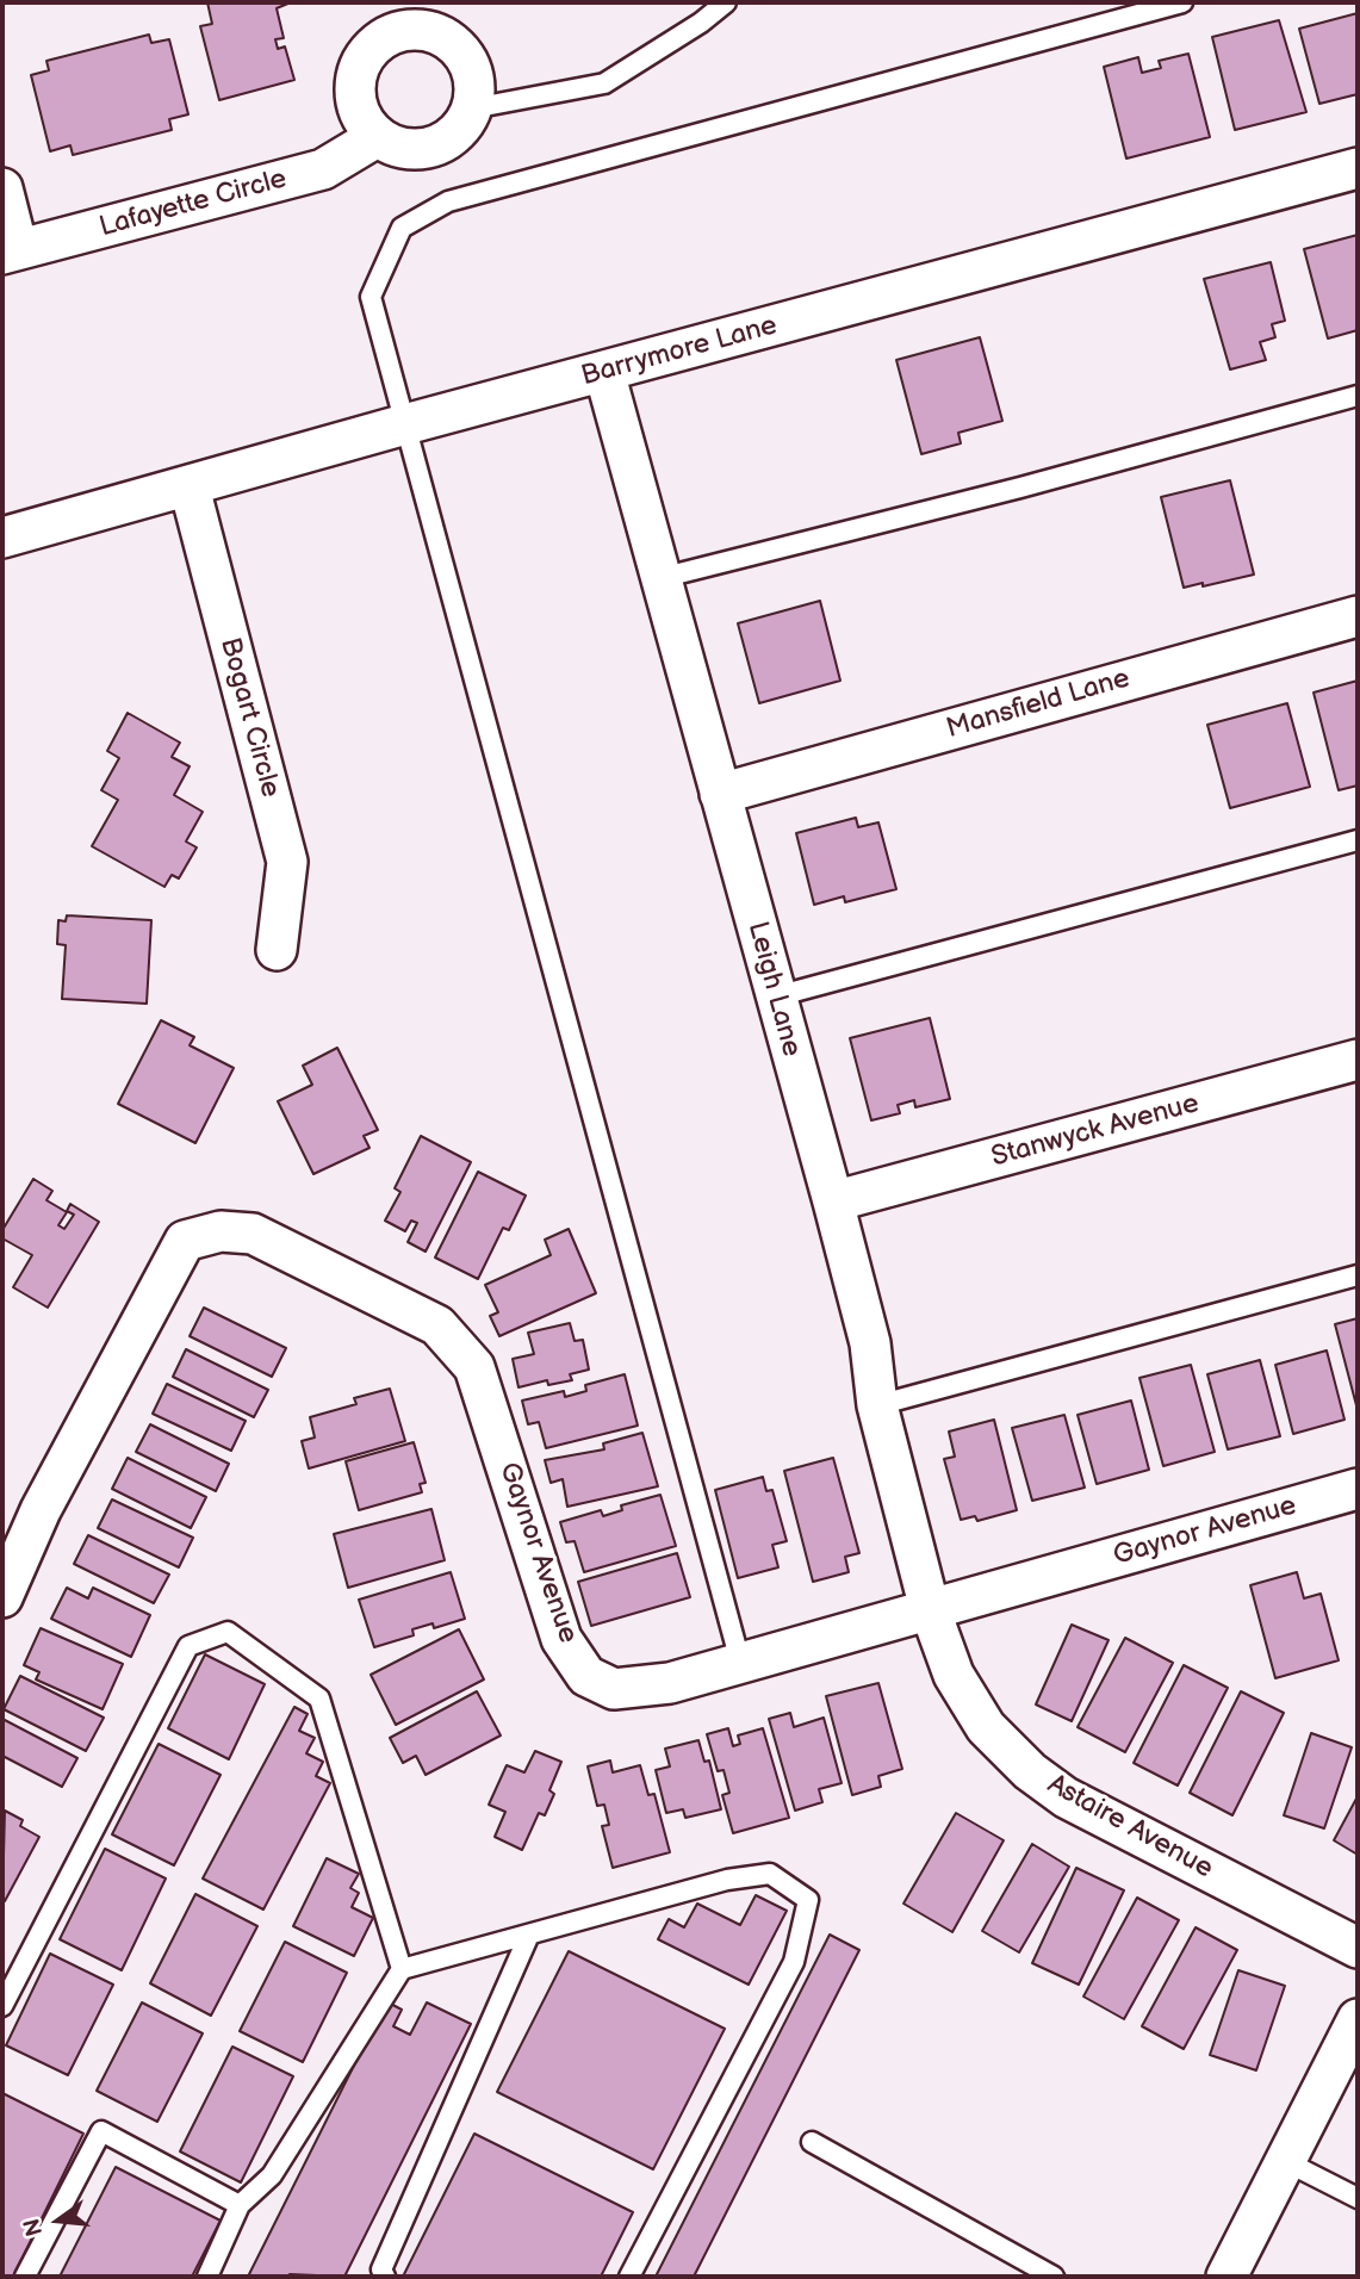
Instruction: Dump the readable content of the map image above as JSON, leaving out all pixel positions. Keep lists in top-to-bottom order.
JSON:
{
  "streets": {
    "street": [
      "Lafayette Circle",
      "Barrymore Lane",
      "Mansfield Lane",
      "Bogart Circle",
      "Leigh Lane",
      "Stanwyck Avenue",
      "Gaynor Avenue",
      "Astaire Avenue"
    ]
  },
  "crossings": [
    ["Barrymore Lane", "Bogart Circle"],
    ["Barrymore Lane", "Leigh Lane"],
    ["Mansfield Lane", "Leigh Lane"],
    ["Leigh Lane", "Stanwyck Avenue"],
    ["Leigh Lane", "Gaynor Avenue"],
    ["Leigh Lane", "Astaire Avenue"],
    ["Gaynor Avenue", "Astaire Avenue"]
  ],
  "north": "left"
}
